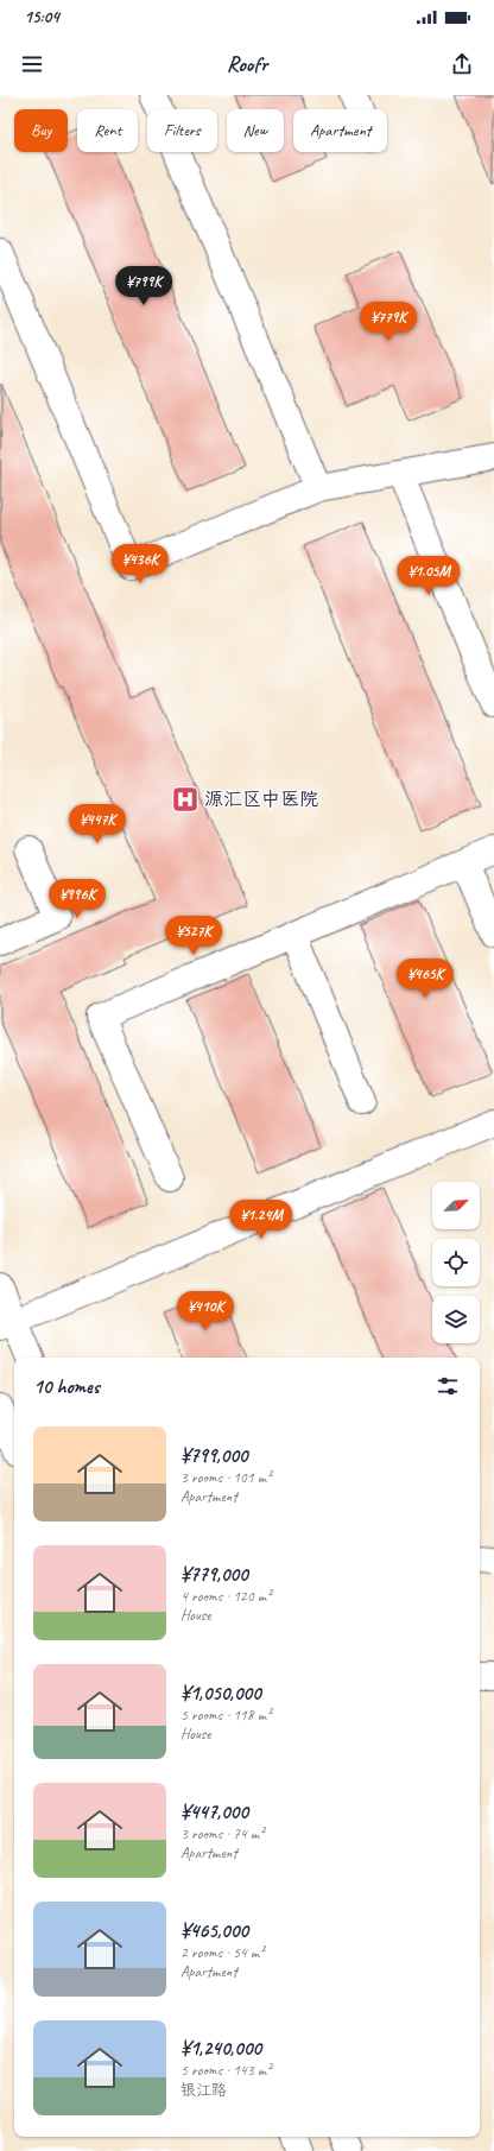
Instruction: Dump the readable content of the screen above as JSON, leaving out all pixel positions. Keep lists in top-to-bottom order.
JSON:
{
  "places": {
    "hospital": ["源汇区中医院"]
  },
  "north": "top right",
  "page": {
    "status": "15:04",
    "header": "Roofr",
    "chip": [
      "Buy",
      "Rent",
      "Filters",
      "New",
      "Apartment"
    ],
    "price": [
      "¥799K",
      "¥779K",
      "¥436K",
      "¥1.05M",
      "¥447K",
      "¥996K",
      "¥527K",
      "¥465K",
      "¥1.24M",
      "¥410K"
    ],
    "heading": "10 homes",
    "list": [
      {
        "name": "¥799,000",
        "note": "3 rooms · 101 m² · Apartment"
      },
      {
        "name": "¥779,000",
        "note": "4 rooms · 120 m² · House"
      },
      {
        "name": "¥1,050,000",
        "note": "5 rooms · 118 m² · House"
      },
      {
        "name": "¥447,000",
        "note": "3 rooms · 74 m² · Apartment"
      },
      {
        "name": "¥465,000",
        "note": "2 rooms · 54 m² · Apartment"
      },
      {
        "name": "¥1,240,000",
        "note": "5 rooms · 143 m² · 银江路"
      }
    ]
  }
}
